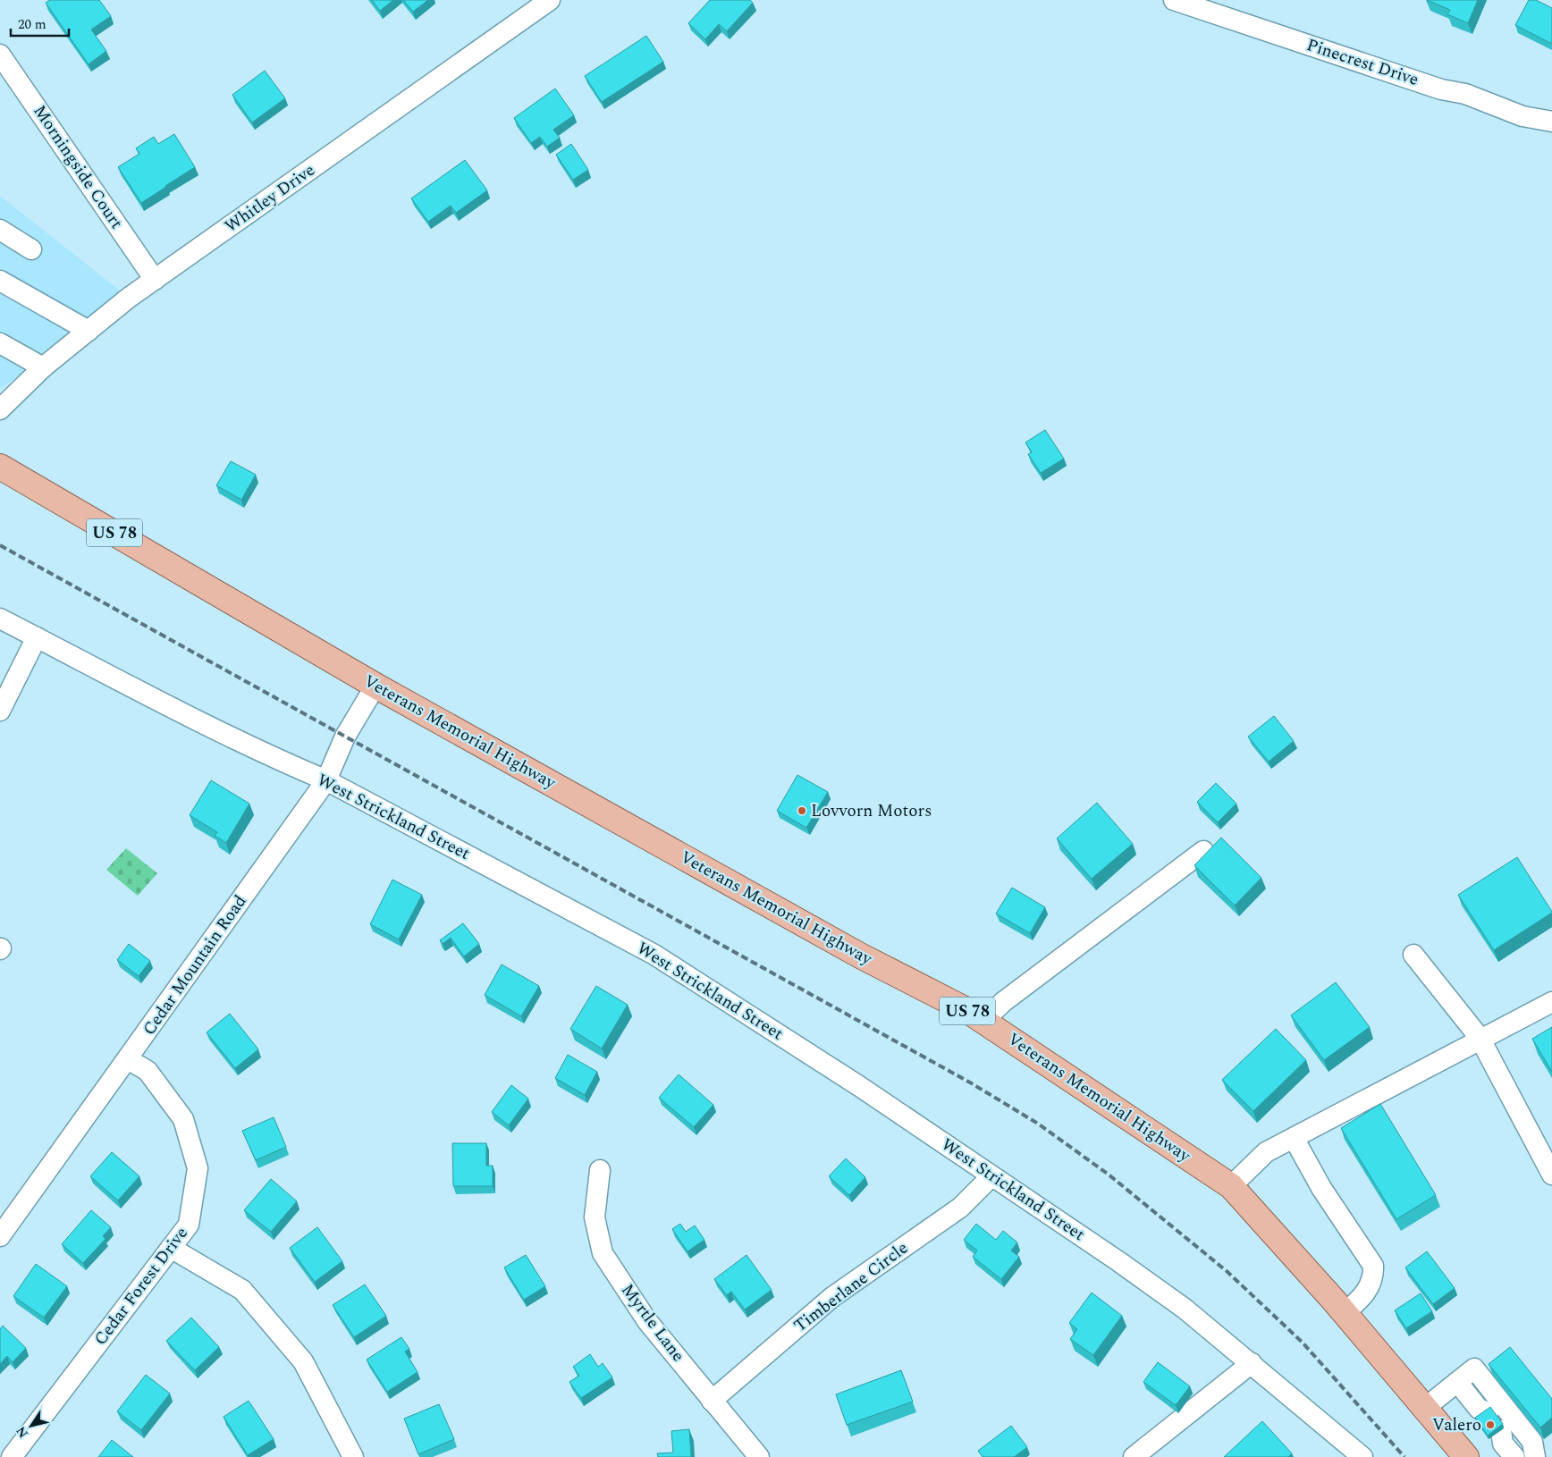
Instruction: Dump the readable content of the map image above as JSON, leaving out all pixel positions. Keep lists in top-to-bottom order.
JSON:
{
  "streets": {
    "main road": ["US 78", "Veterans Memorial Highway"],
    "street": [
      "Pinecrest Drive",
      "Morningside Court",
      "Whitley Drive",
      "West Strickland Street",
      "Cedar Mountain Road",
      "Cedar Forest Drive",
      "Timberlane Circle",
      "Myrtle Lane"
    ]
  },
  "crossings": [
    ["Morningside Court", "Whitley Drive"],
    ["Veterans Memorial Highway", "Cedar Mountain Road"],
    ["West Strickland Street", "Cedar Mountain Road"],
    ["West Strickland Street", "Timberlane Circle"],
    ["Cedar Mountain Road", "Cedar Forest Drive"],
    ["Timberlane Circle", "Myrtle Lane"]
  ],
  "places": ["Lovvorn Motors", "Valero"],
  "scale_bar": "20 m",
  "north": "bottom left"
}
